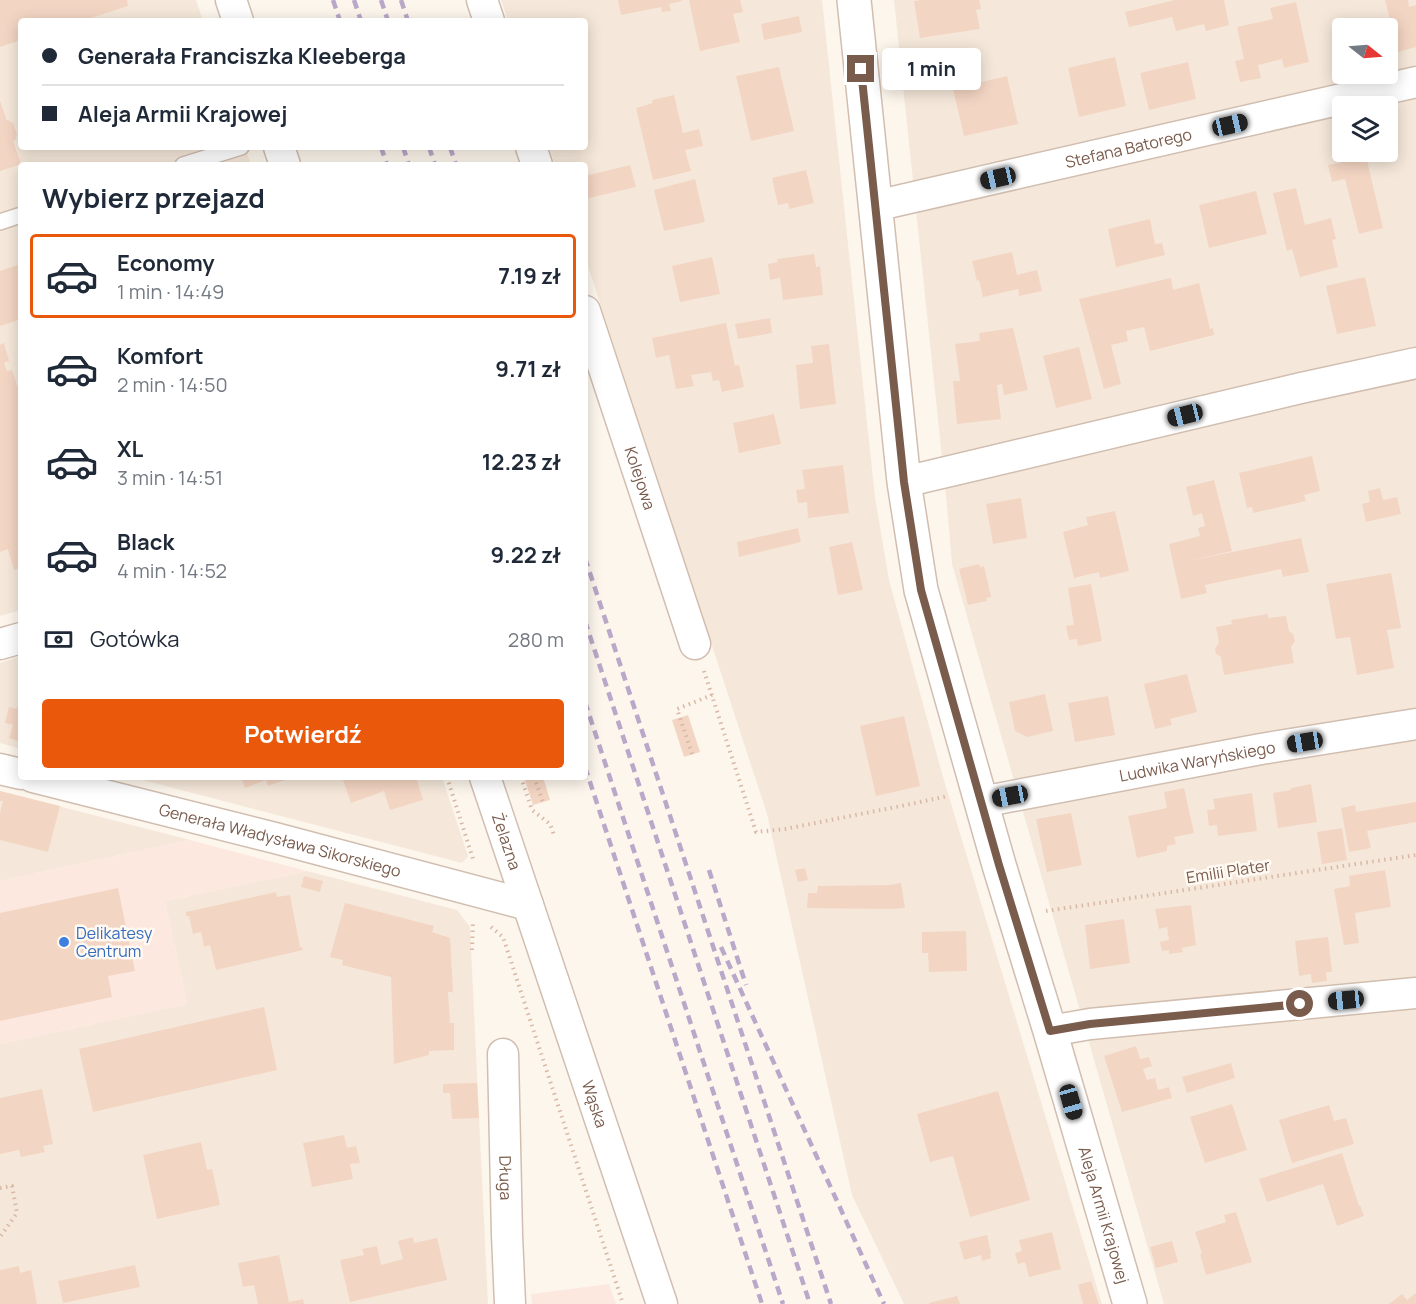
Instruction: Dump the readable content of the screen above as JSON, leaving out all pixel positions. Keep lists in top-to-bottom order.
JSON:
{
  "streets": {
    "street": [
      "Stefana Batorego",
      "Kolejowa",
      "Ludwika Waryńskiego",
      "Generała Władysława Sikorskiego",
      "Żelazna",
      "Wąska",
      "Długa",
      "Aleja Armii Krajowej"
    ],
    "path": ["Emilii Plater"]
  },
  "crossings": [
    ["Stefana Batorego", "Aleja Armii Krajowej"],
    ["Ludwika Waryńskiego", "Aleja Armii Krajowej"],
    ["Generała Władysława Sikorskiego", "Żelazna"],
    ["Generała Władysława Sikorskiego", "Wąska"],
    ["Żelazna", "Wąska"]
  ],
  "places": ["Delikatesy Centrum"],
  "north": "right",
  "page": {
    "banner": ["Generała Franciszka Kleeberga", "Aleja Armii Krajowej"],
    "bubble": "1 min",
    "heading": "Wybierz przejazd",
    "list": [
      {
        "name": "Economy",
        "note": "1 min · 14:49",
        "value": "7.19 zł"
      },
      {
        "name": "Komfort",
        "note": "2 min · 14:50",
        "value": "9.71 zł"
      },
      {
        "name": "XL",
        "note": "3 min · 14:51",
        "value": "12.23 zł"
      },
      {
        "name": "Black",
        "note": "4 min · 14:52",
        "value": "9.22 zł"
      }
    ],
    "pay": ["Gotówka", "280 m"],
    "buttons": "Potwierdź"
  }
}
